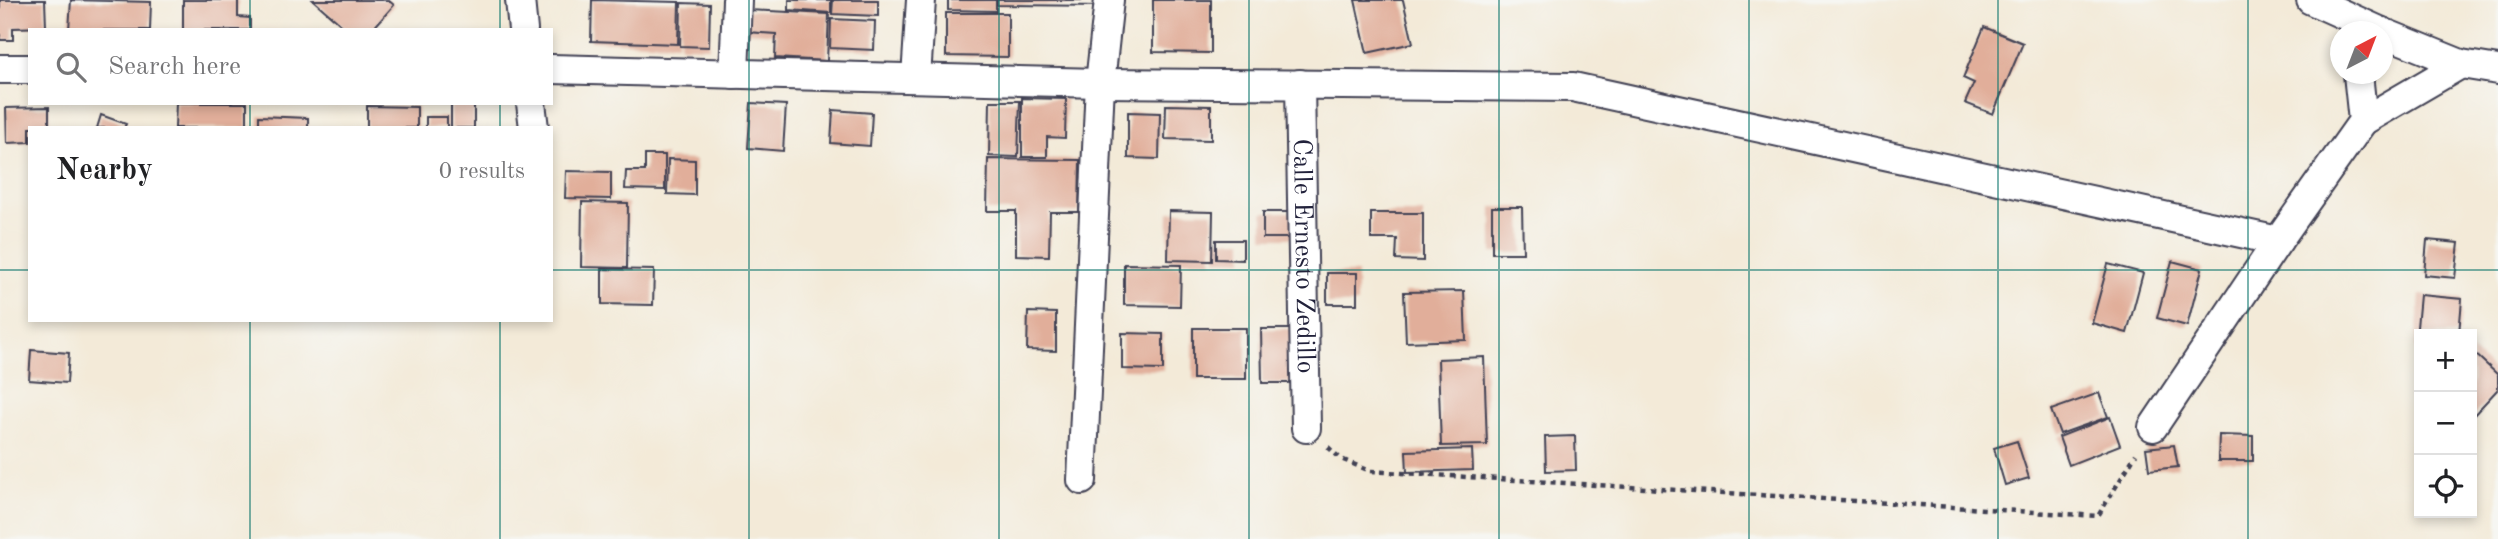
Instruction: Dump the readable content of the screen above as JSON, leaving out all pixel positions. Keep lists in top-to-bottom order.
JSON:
{
  "streets": {
    "street": ["Calle Ernesto Zedillo"]
  },
  "north": "top right",
  "page": {
    "search": "Search here",
    "heading": ["Nearby", "0 results"],
    "map_buttons": ["+", "−"]
  }
}
